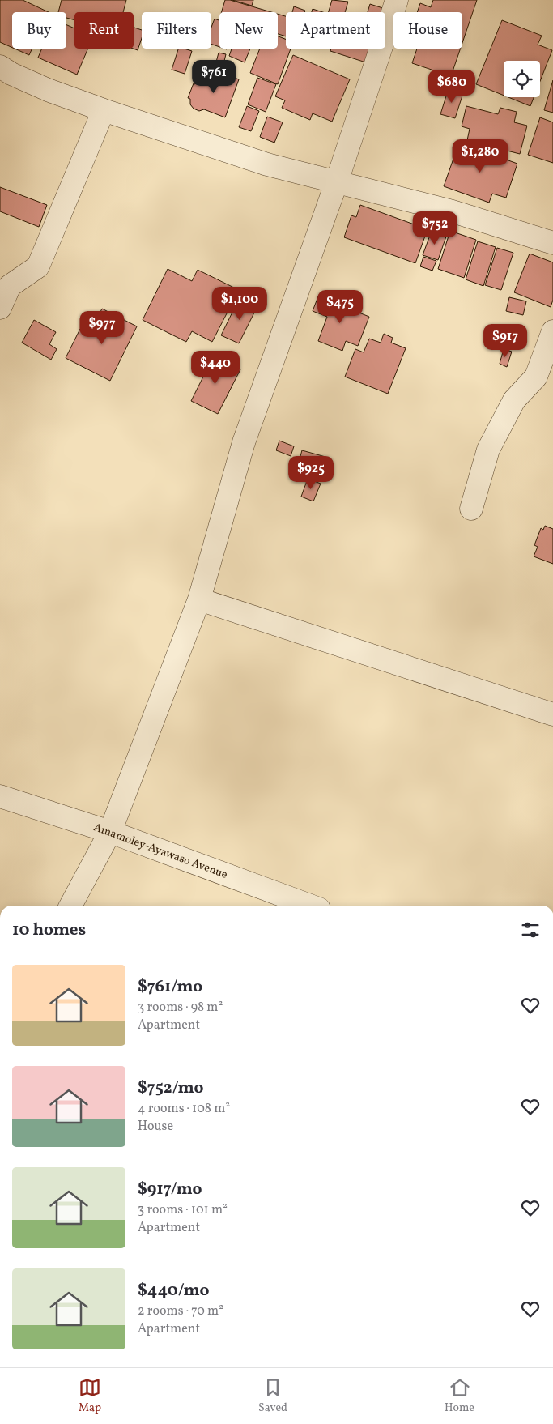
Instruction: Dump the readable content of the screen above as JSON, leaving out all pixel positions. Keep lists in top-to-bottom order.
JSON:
{
  "streets": {
    "street": ["Amamoley-Ayawaso Avenue"]
  },
  "page": {
    "chip": [
      "Buy",
      "Rent",
      "Filters",
      "New",
      "Apartment",
      "House"
    ],
    "price": [
      "$761",
      "$680",
      "$1,280",
      "$752",
      "$1,100",
      "$475",
      "$977",
      "$917",
      "$440",
      "$925"
    ],
    "heading": "10 homes",
    "list": [
      {
        "name": "$761/mo",
        "note": "3 rooms · 98 m² · Apartment"
      },
      {
        "name": "$752/mo",
        "note": "4 rooms · 108 m² · House"
      },
      {
        "name": "$917/mo",
        "note": "3 rooms · 101 m² · Apartment"
      },
      {
        "name": "$440/mo",
        "note": "2 rooms · 70 m² · Apartment"
      }
    ],
    "tabs": ["Map", "Saved", "Home"]
  }
}
